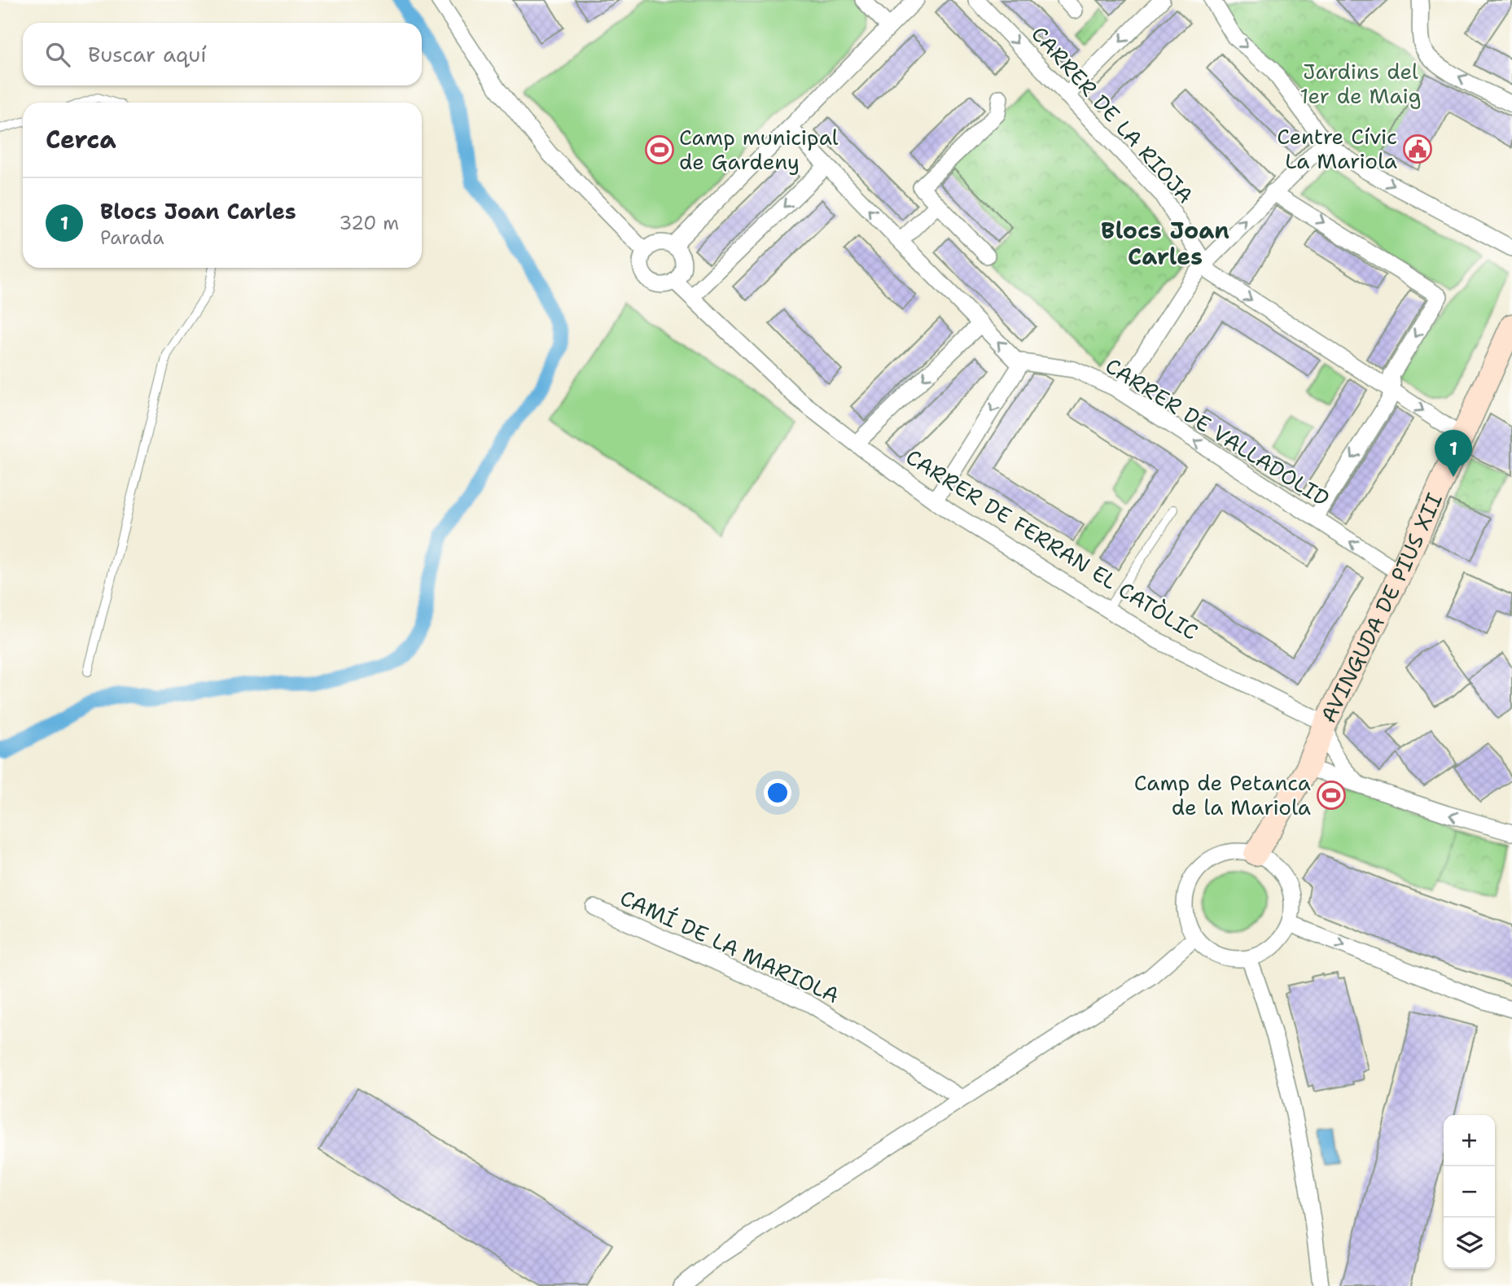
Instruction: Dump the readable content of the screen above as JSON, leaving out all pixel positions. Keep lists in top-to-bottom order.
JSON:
{
  "streets": {
    "street": [
      "CARRER DE LA RIOJA",
      "CARRER DE VALLADOLID",
      "CARRER DE FERRAN EL CATÒLIC",
      "AVINGUDA DE PIUS XII",
      "CAMÍ DE LA MARIOLA"
    ]
  },
  "crossings": [
    ["CARRER DE LA RIOJA", "AVINGUDA DE PIUS XII"],
    ["CARRER DE VALLADOLID", "AVINGUDA DE PIUS XII"],
    ["CARRER DE FERRAN EL CATÒLIC", "AVINGUDA DE PIUS XII"]
  ],
  "one_way": ["CARRER DE LA RIOJA", "CARRER DE VALLADOLID"],
  "districts": ["Blocs Joan Carles"],
  "parks": ["Jardins del 1er de Maig"],
  "places": {
    "public building": ["Centre Cívic La Mariola"],
    "sports": ["Camp municipal de Gardeny", "Camp de Petanca de la Mariola"]
  },
  "page": {
    "search": "Buscar aquí",
    "heading": "Cerca",
    "list": [
      {
        "mark": "1",
        "name": "Blocs Joan Carles",
        "note": "Parada",
        "value": "320 m"
      }
    ],
    "pins": "1",
    "map_buttons": ["+", "−"]
  }
}
